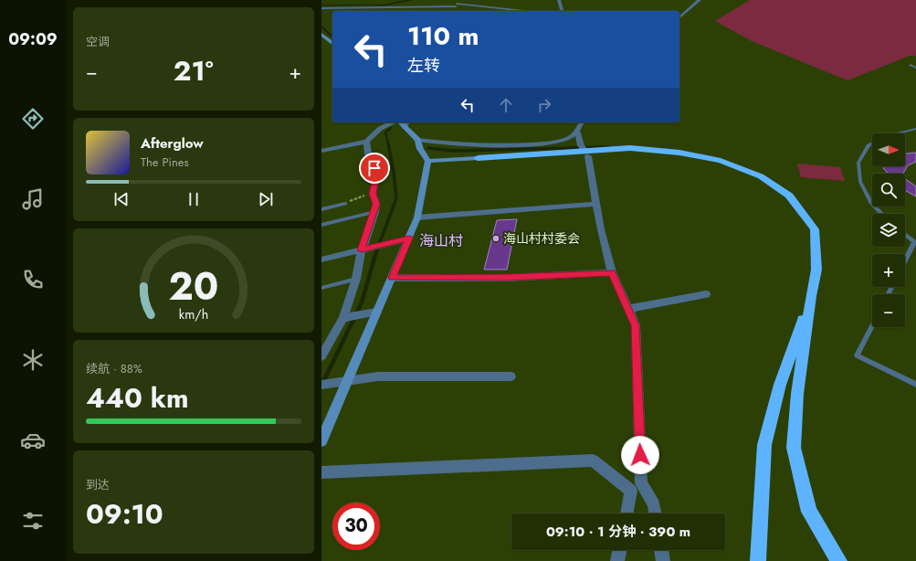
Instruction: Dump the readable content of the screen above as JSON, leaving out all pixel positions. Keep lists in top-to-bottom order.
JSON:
{
  "districts": ["海山村"],
  "places": ["海山村村委会"],
  "north": "right",
  "page": {
    "tabs": "09:09",
    "tile": [
      "空调",
      ["续航 · 88%", "440 km"],
      ["到达", "09:10"]
    ],
    "turn": ["110 m", "左转"],
    "heat": ["−", "21°", "+"],
    "song": ["Afterglow", "The Pines"],
    "map_buttons": ["+", "−"],
    "limit": "30",
    "trip": "09:10 · 1 分钟 · 390 m",
    "gauge": ["20", "km/h"]
  }
}
